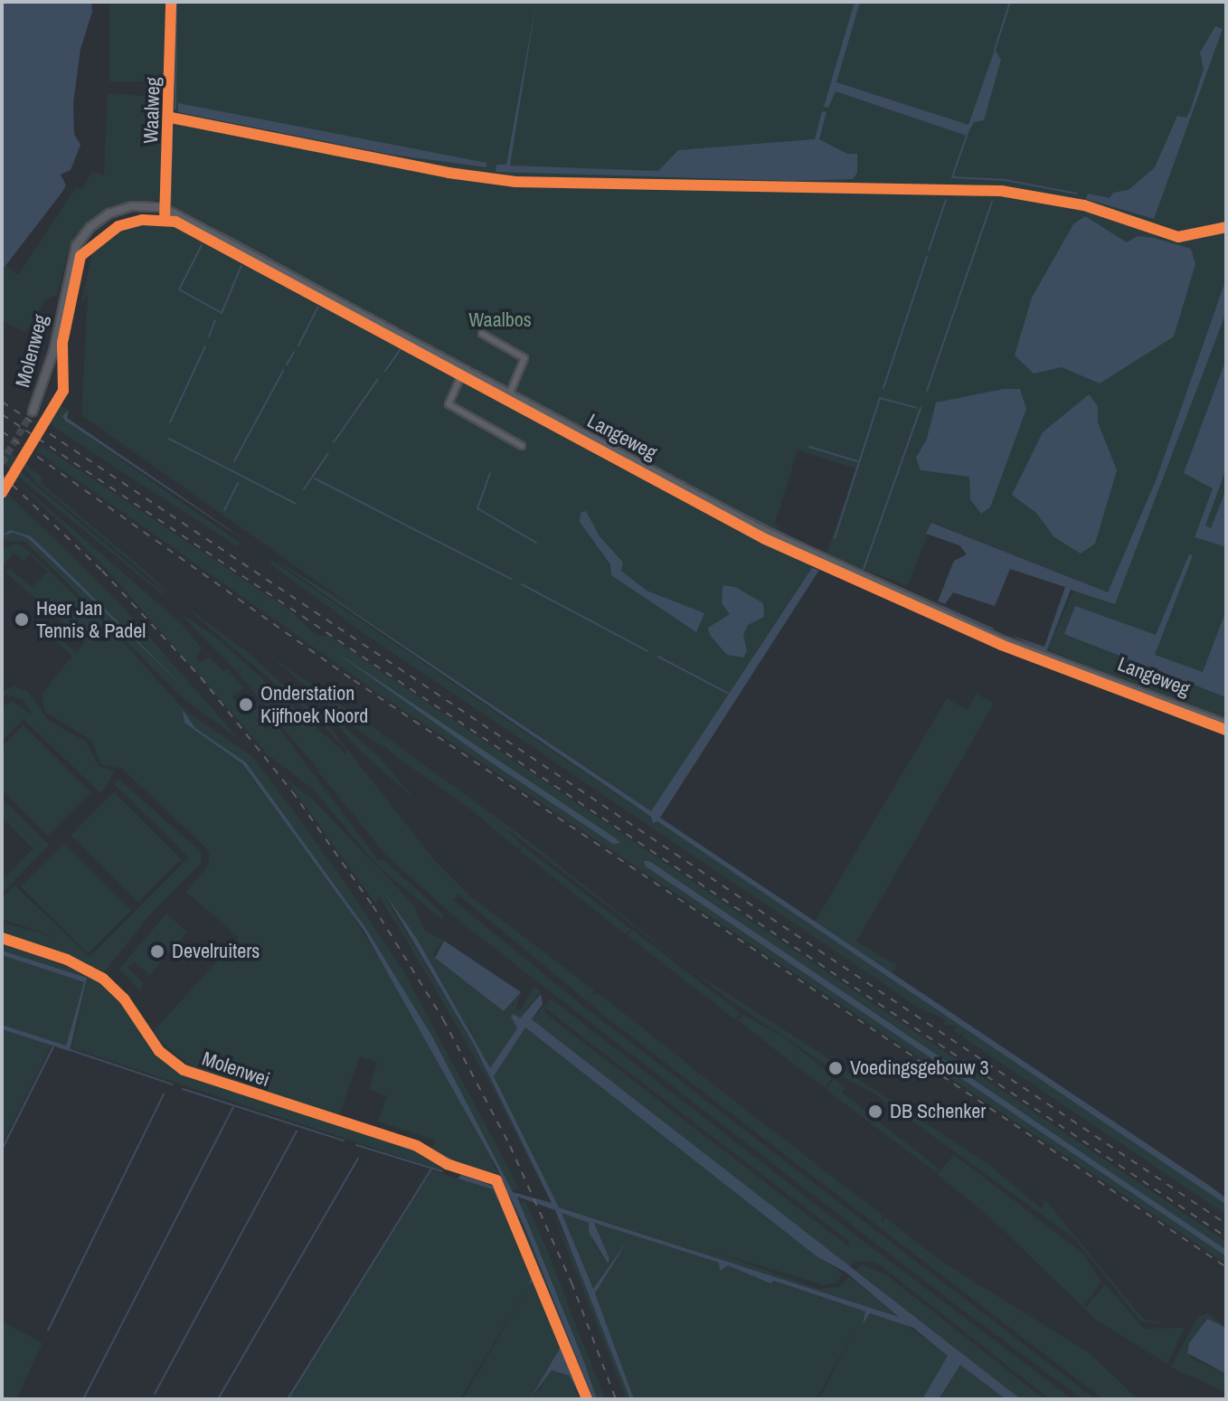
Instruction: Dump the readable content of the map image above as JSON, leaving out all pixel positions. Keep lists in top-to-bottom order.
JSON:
{
  "streets": {
    "main road": ["Molenweg", "Langeweg"],
    "street": ["Waalweg", "Molenwei"]
  },
  "crossings": [
    ["Waalweg", "Langeweg"],
    ["Molenweg", "Langeweg"]
  ],
  "parks": ["Waalbos"],
  "places": [
    "Heer Jan Tennis & Padel",
    "Onderstation Kijfhoek Noord",
    "Develruiters",
    "Voedingsgebouw 3",
    "DB Schenker"
  ]
}
